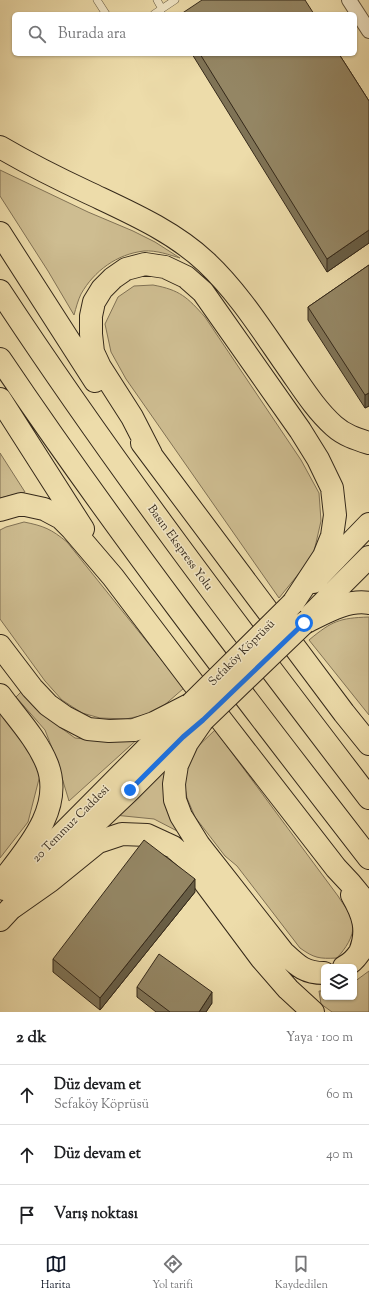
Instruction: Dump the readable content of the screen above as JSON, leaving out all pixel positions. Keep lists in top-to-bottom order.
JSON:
{
  "streets": {
    "main road": ["Basın Ekspress Yolu", "Sefaköy Köprüsü"]
  },
  "page": {
    "search": "Burada ara",
    "heading": ["2 dk", "Yaya · 100 m"],
    "list": [
      ["Düz devam et", "Sefaköy Köprüsü", "60 m"],
      ["Düz devam et", "40 m"],
      "Varış noktası"
    ],
    "nav": ["Harita", "Yol tarifi", "Kaydedilen"]
  }
}
